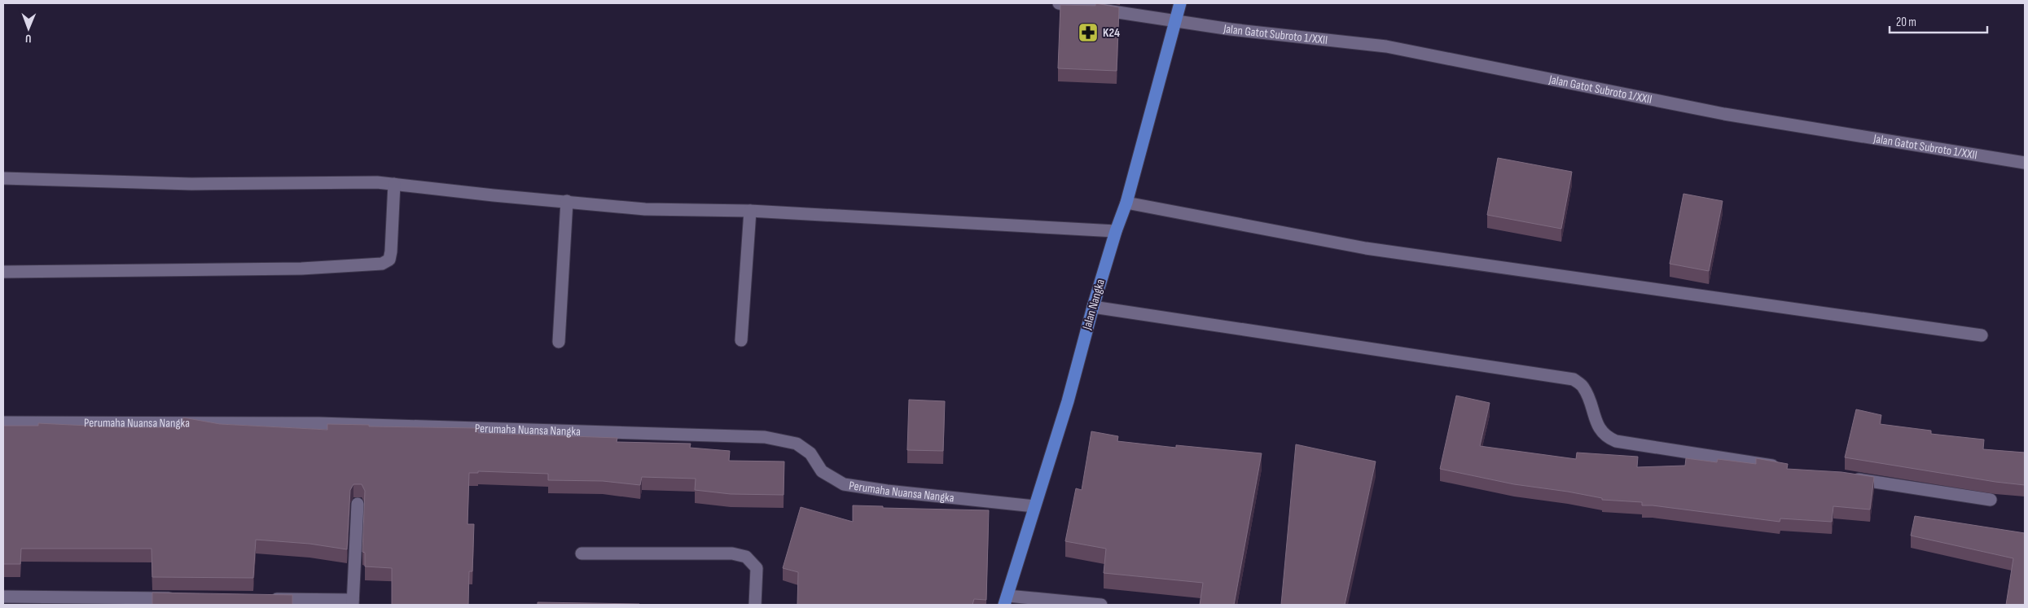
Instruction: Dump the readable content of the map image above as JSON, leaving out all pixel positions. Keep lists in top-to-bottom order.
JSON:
{
  "streets": {
    "main road": ["Jalan Nangka"],
    "street": ["Jalan Gatot Subroto 1/XXII", "Perumaha Nuansa Nangka"]
  },
  "crossings": [
    ["Jalan Gatot Subroto 1/XXII", "Jalan Nangka"],
    ["Jalan Nangka", "Perumaha Nuansa Nangka"]
  ],
  "places": {
    "pharmacy": ["K24"]
  },
  "scale_bar": "20 m",
  "north": "bottom"
}
